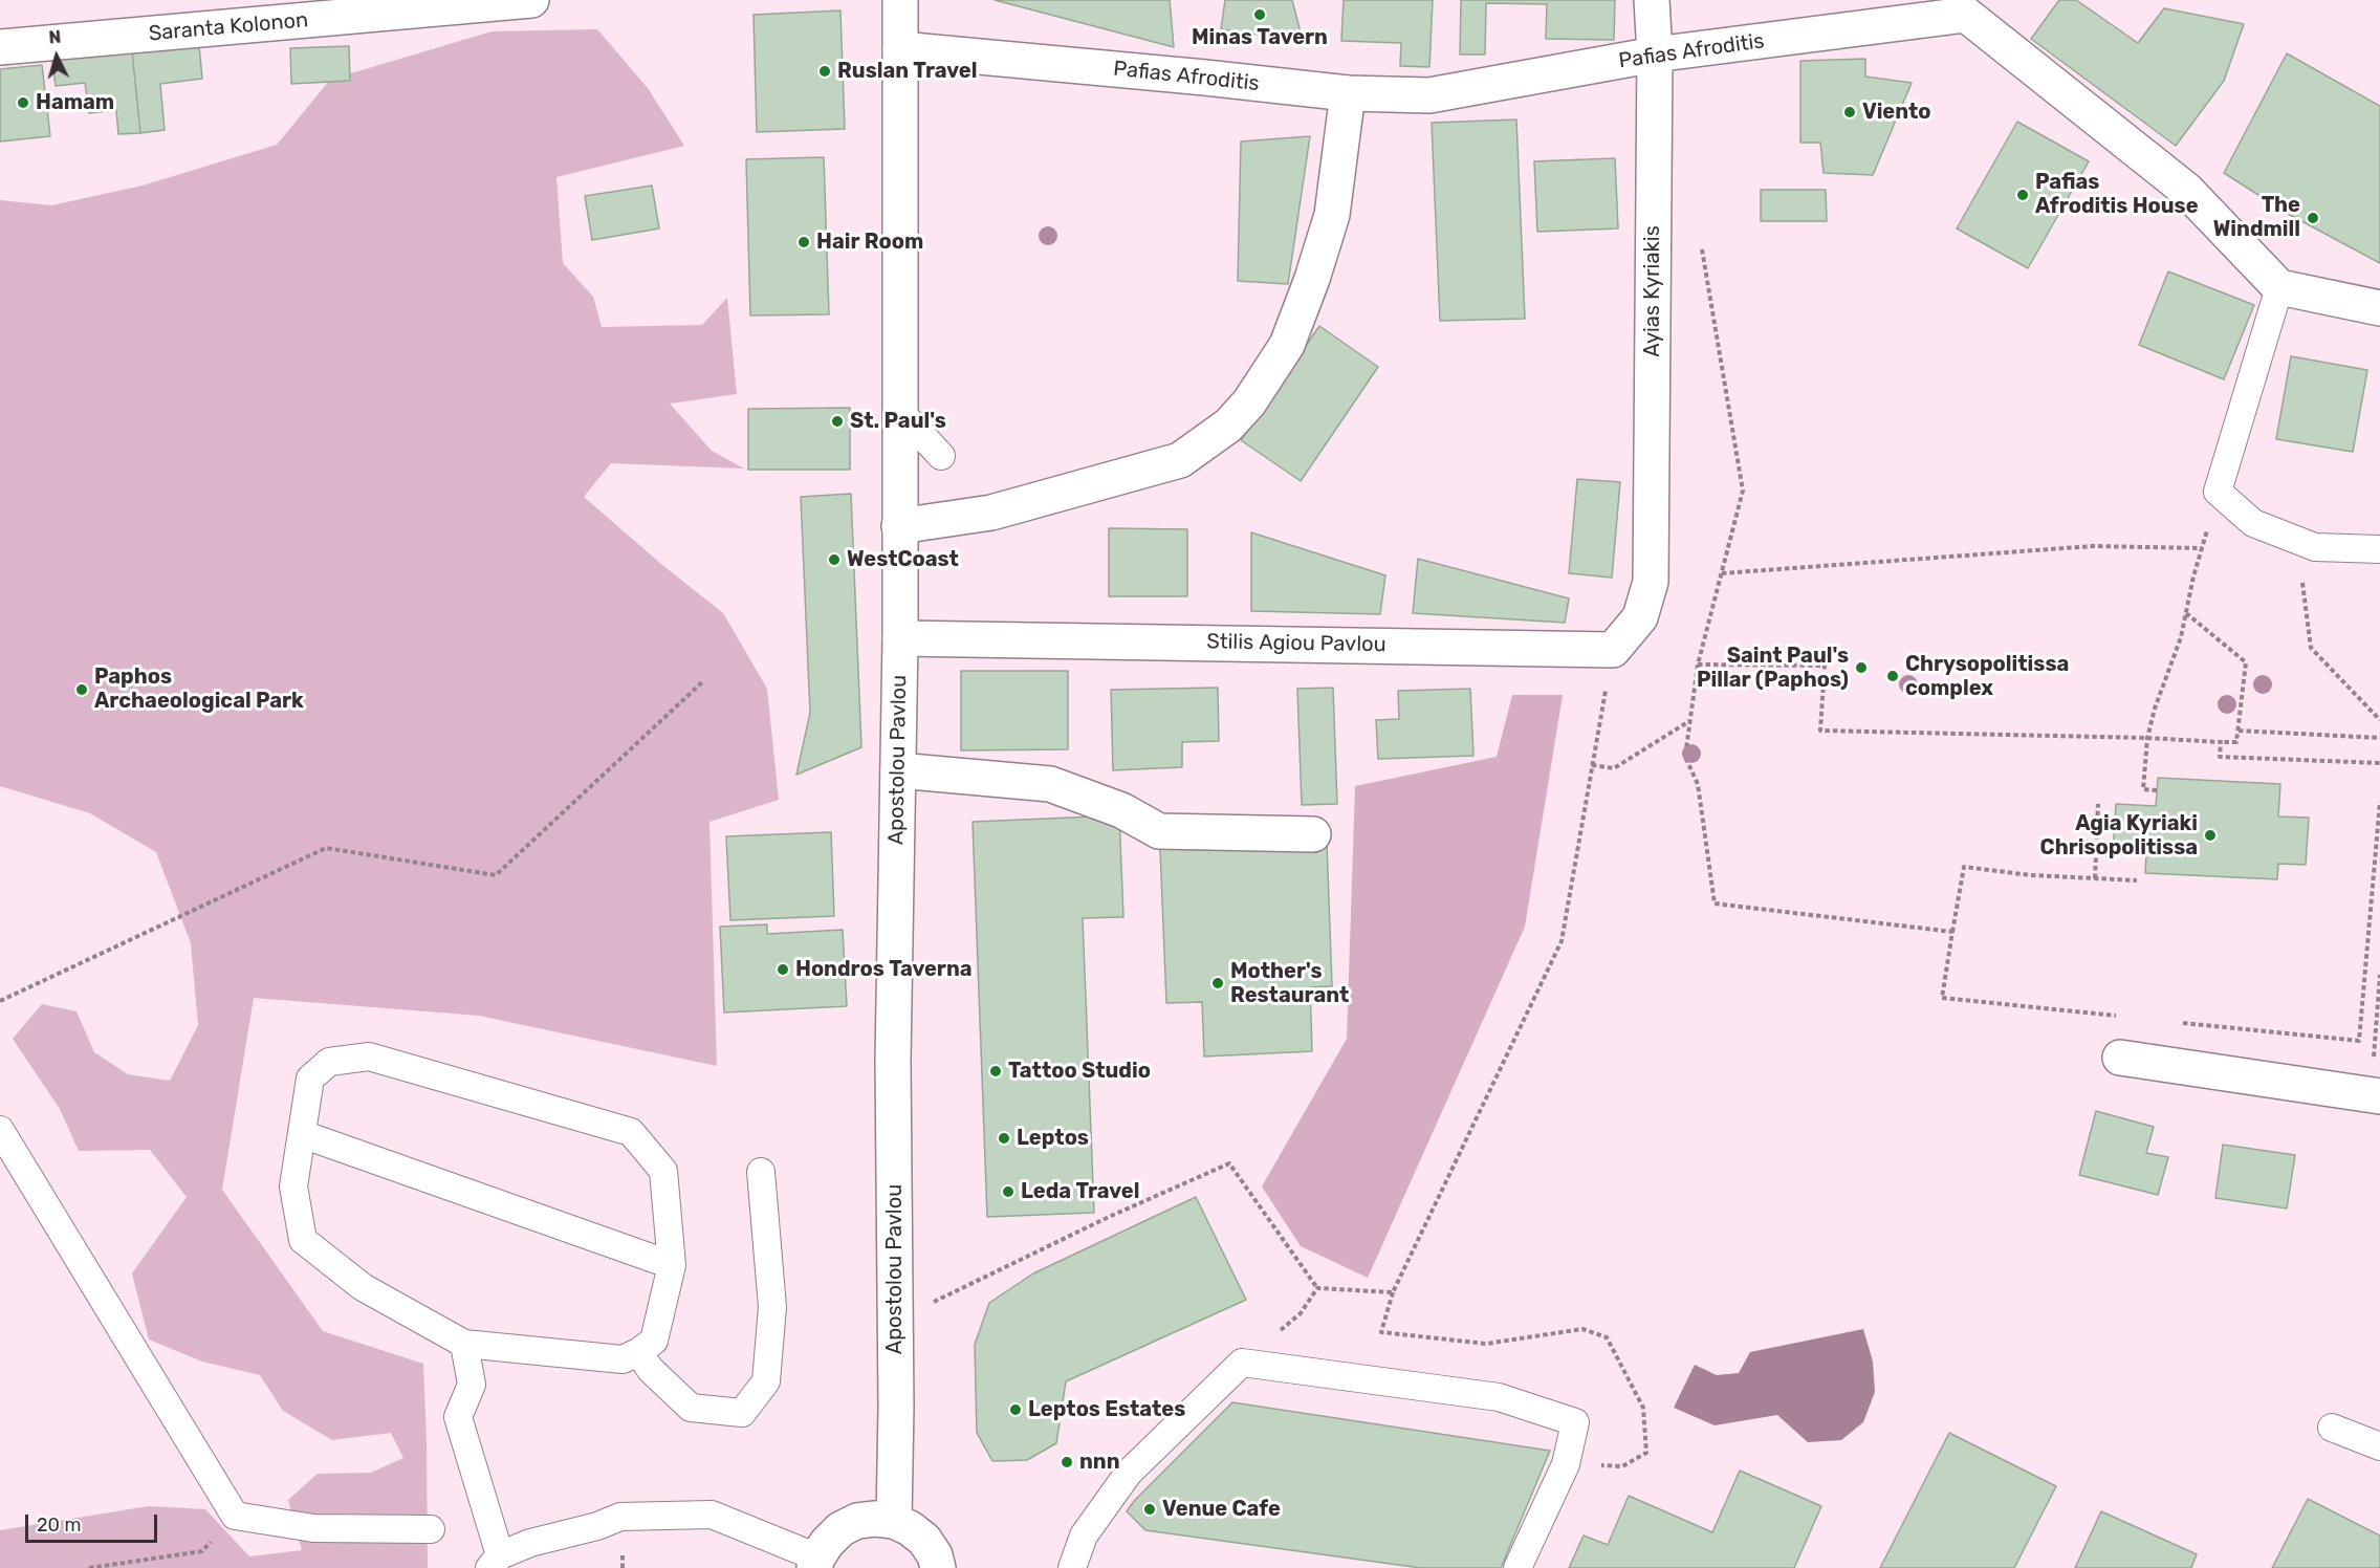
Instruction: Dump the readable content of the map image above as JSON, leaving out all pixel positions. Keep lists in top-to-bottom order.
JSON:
{
  "streets": {
    "street": [
      "Saranta Kolonon",
      "Pafias Afroditis",
      "Ayias Kyriakis",
      "Stilis Agiou Pavlou",
      "Apostolou Pavlou"
    ]
  },
  "crossings": [
    ["Pafias Afroditis", "Ayias Kyriakis"],
    ["Pafias Afroditis", "Apostolou Pavlou"],
    ["Ayias Kyriakis", "Stilis Agiou Pavlou"],
    ["Stilis Agiou Pavlou", "Apostolou Pavlou"]
  ],
  "places": [
    "Minas Tavern",
    "Ruslan Travel",
    "Hamam",
    "Viento",
    "Pafias Afroditis House",
    "The Windmill",
    "Hair Room",
    "St. Paul's",
    "WestCoast",
    "Saint Paul's Pillar (Paphos)",
    "Chrysopolitissa complex",
    "Paphos Archaeological Park",
    "Agia Kyriaki Chrisopolitissa",
    "Hondros Taverna",
    "Mother's Restaurant",
    "Tattoo Studio",
    "Leptos",
    "Leda Travel",
    "Leptos Estates",
    "nnn",
    "Venue Cafe"
  ],
  "scale_bar": "20 m",
  "north": "top"
}
